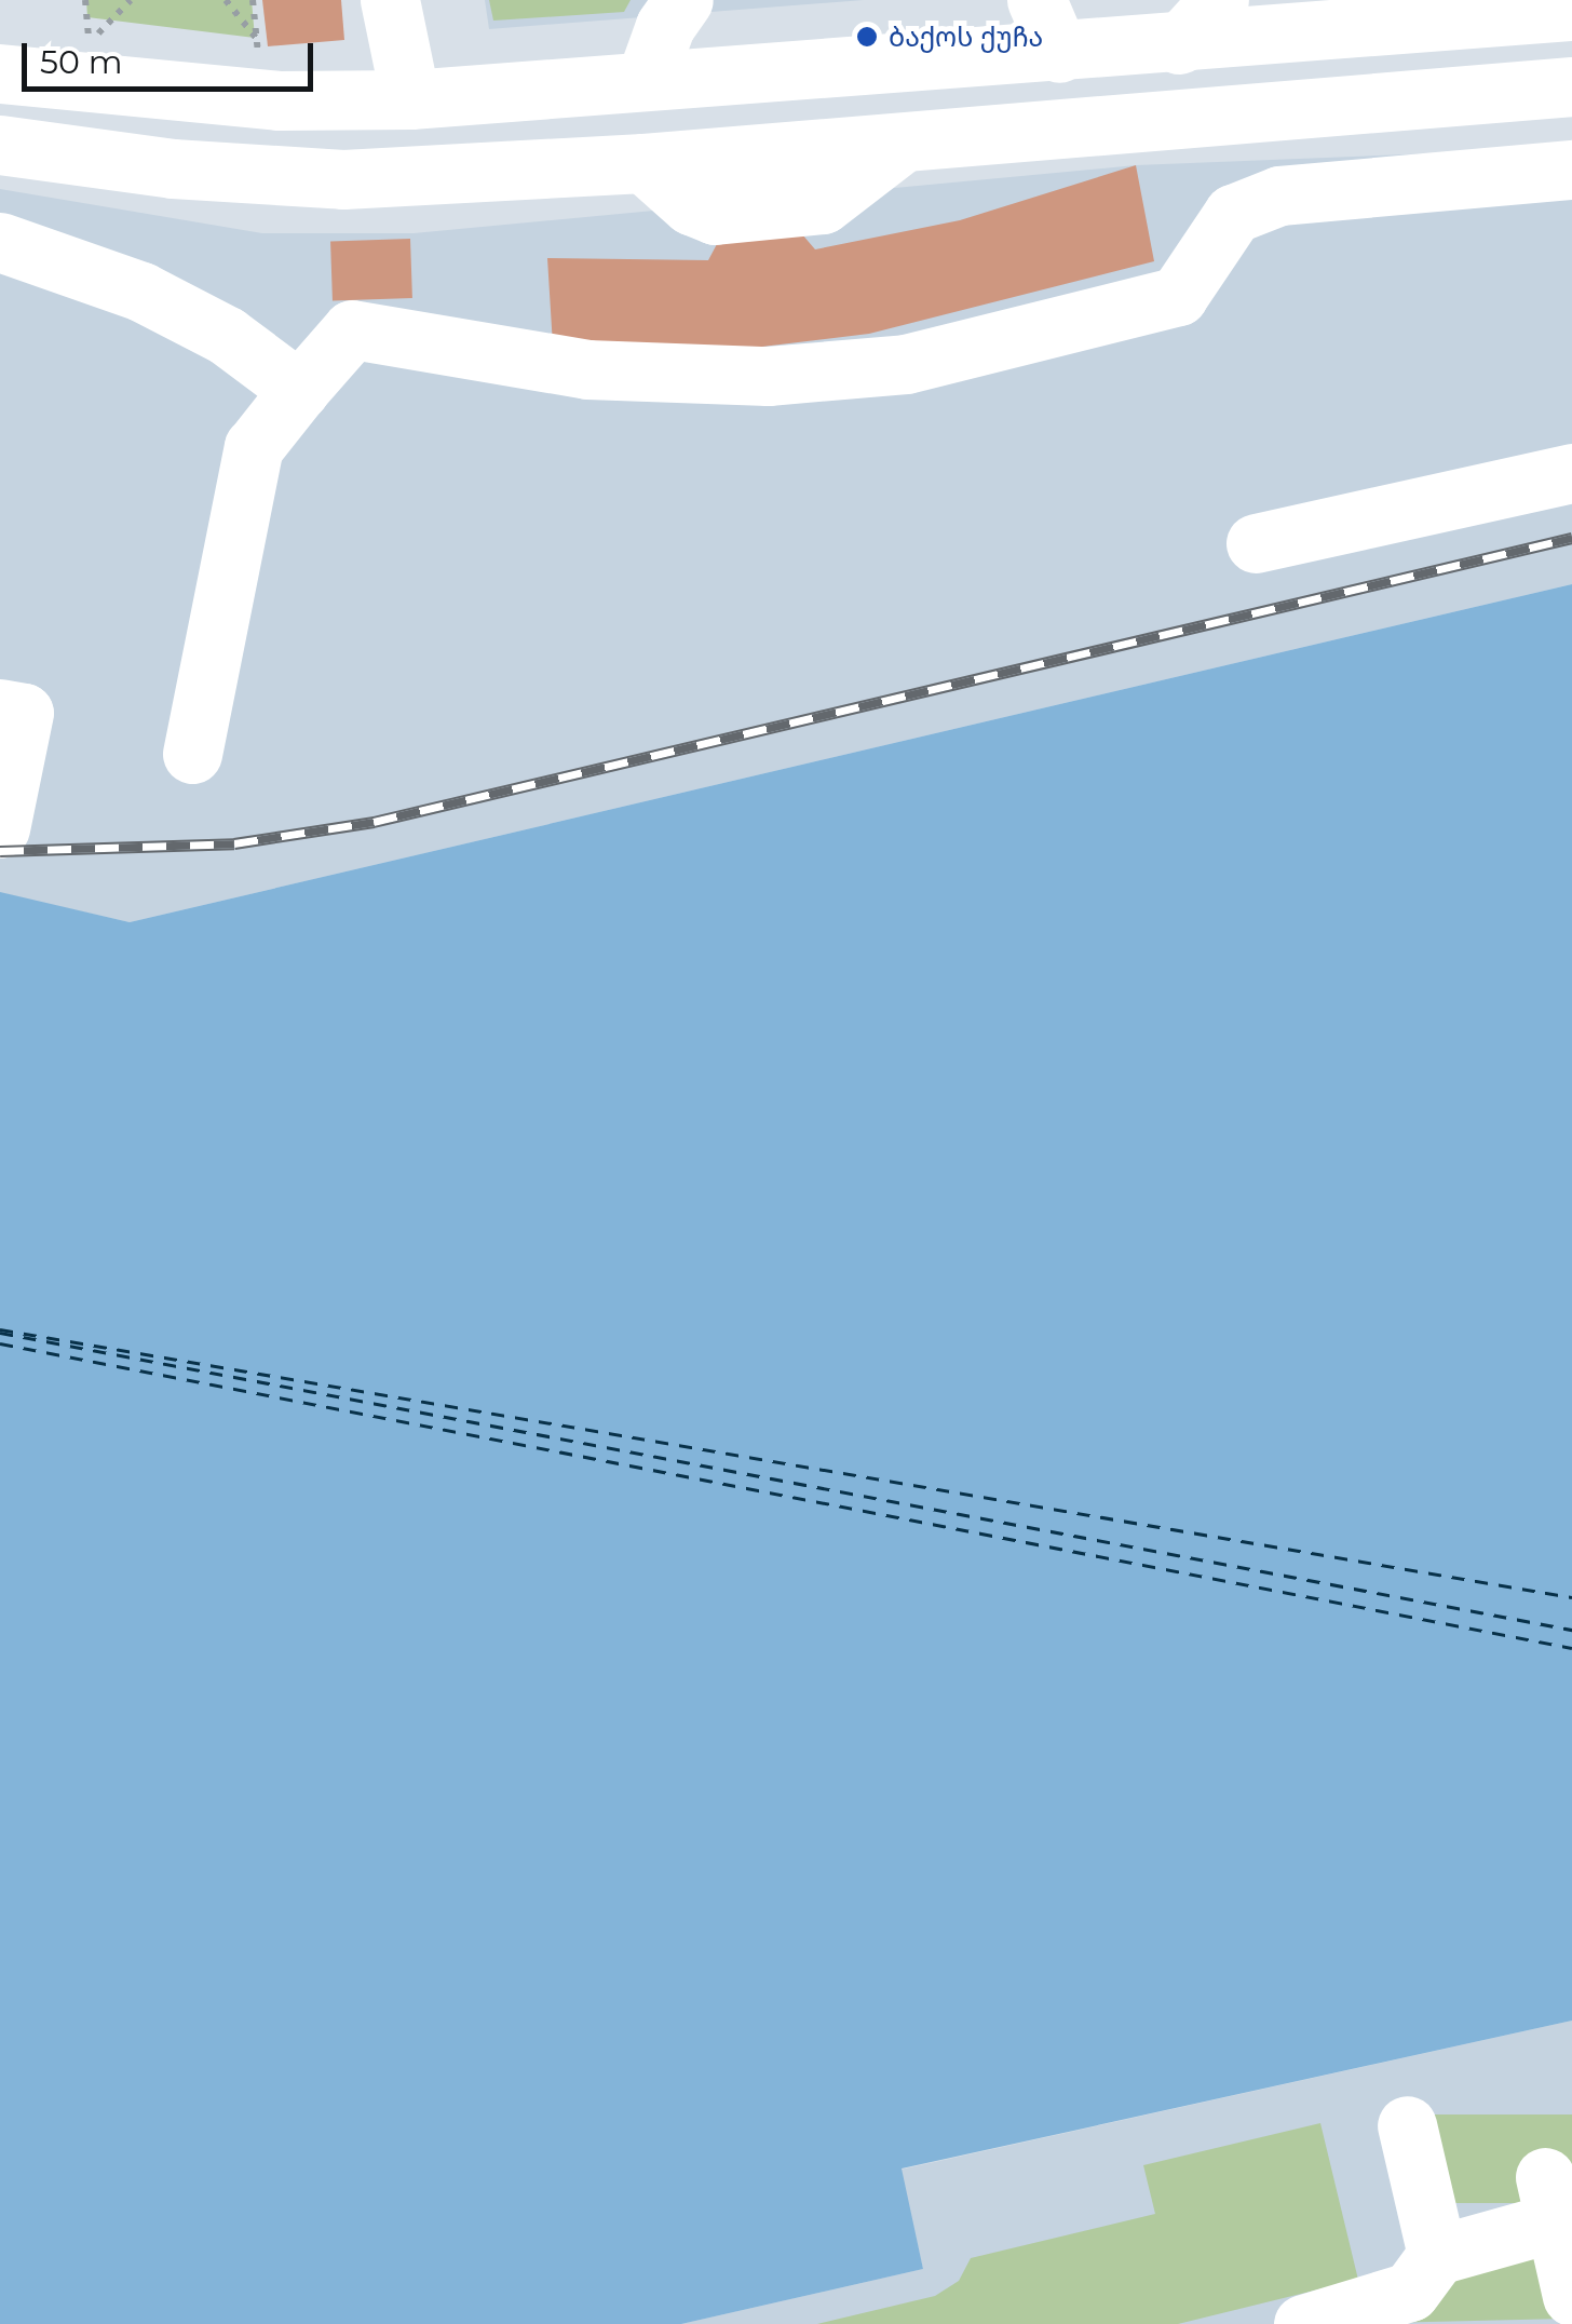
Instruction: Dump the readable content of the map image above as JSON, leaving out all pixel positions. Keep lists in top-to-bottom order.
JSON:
{
  "places": ["ბაქოს ქუჩა"],
  "scale_bar": "50 m"
}
